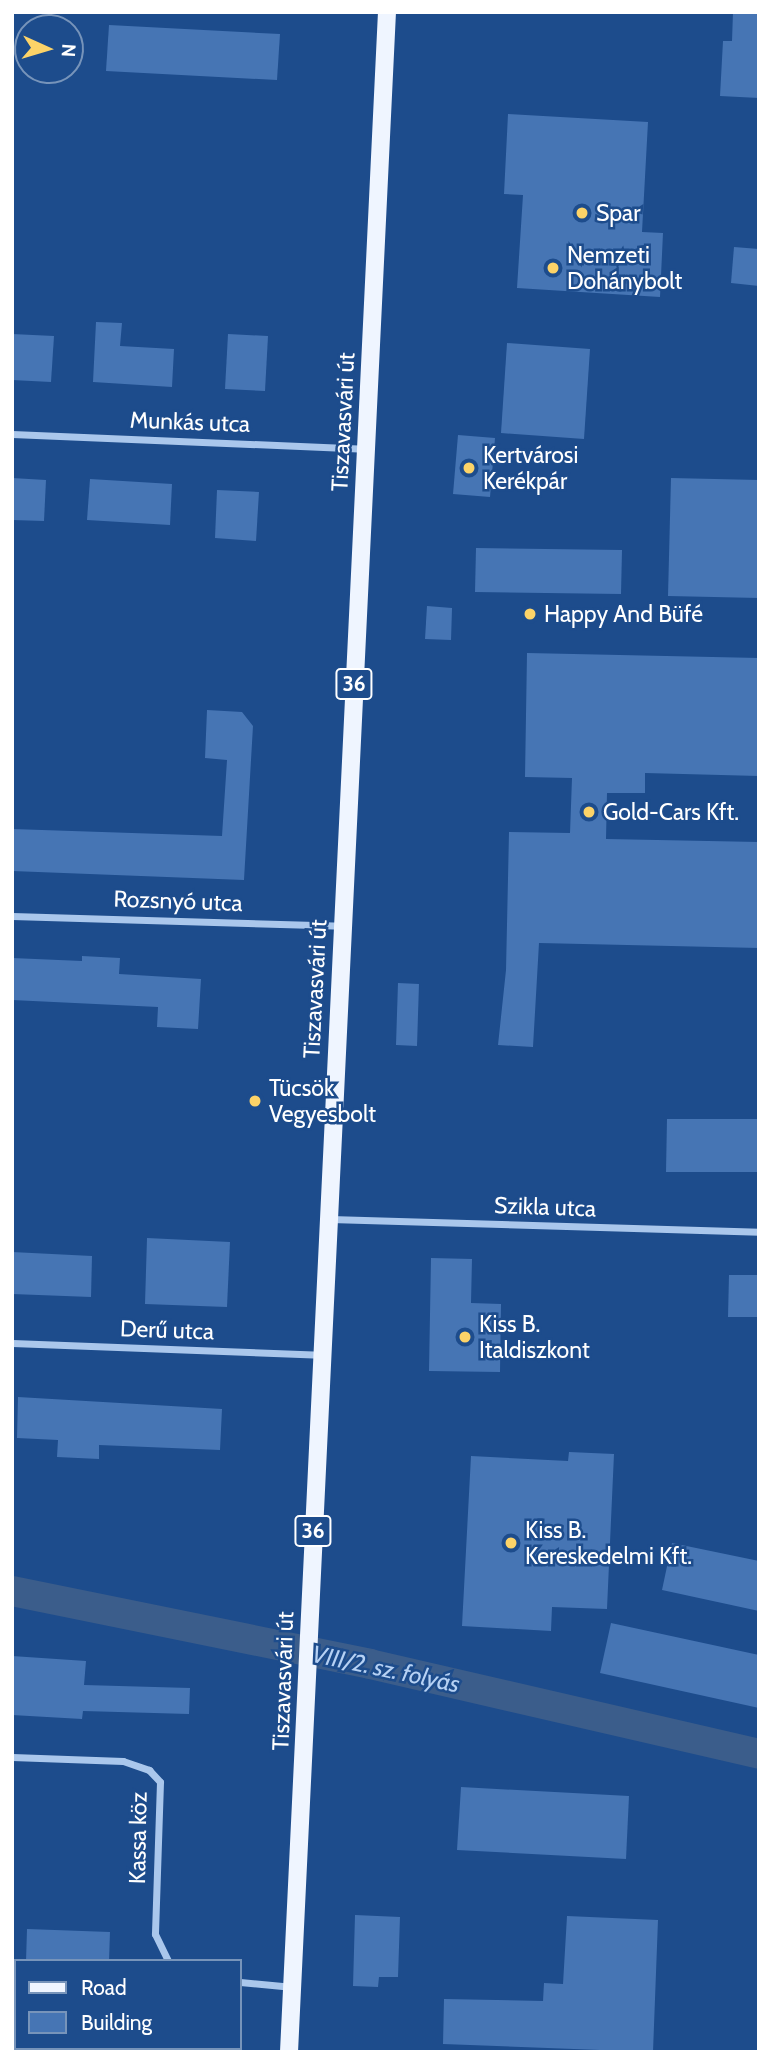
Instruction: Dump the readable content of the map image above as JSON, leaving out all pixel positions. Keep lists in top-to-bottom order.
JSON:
{
  "streets": {
    "main road": ["Tiszavasvári út", "36"],
    "street": [
      "Munkás utca",
      "Rozsnyó utca",
      "Szikla utca",
      "Derű utca",
      "Kassa köz"
    ]
  },
  "crossings": [
    ["Munkás utca", "Tiszavasvári út"],
    ["Tiszavasvári út", "Rozsnyó utca"],
    ["Tiszavasvári út", "Szikla utca"],
    ["Tiszavasvári út", "Derű utca"]
  ],
  "water": ["VIII/2. sz. folyás"],
  "places": [
    "Spar",
    "Nemzeti Dohánybolt",
    "Kertvárosi Kerékpár",
    "Happy And Büfé",
    "Gold-Cars Kft.",
    "Tücsök Vegyesbolt",
    "Kiss B. Italdiszkont",
    "Kiss B. Kereskedelmi Kft."
  ],
  "legend": ["Road", "Building"],
  "north": "right"
}
